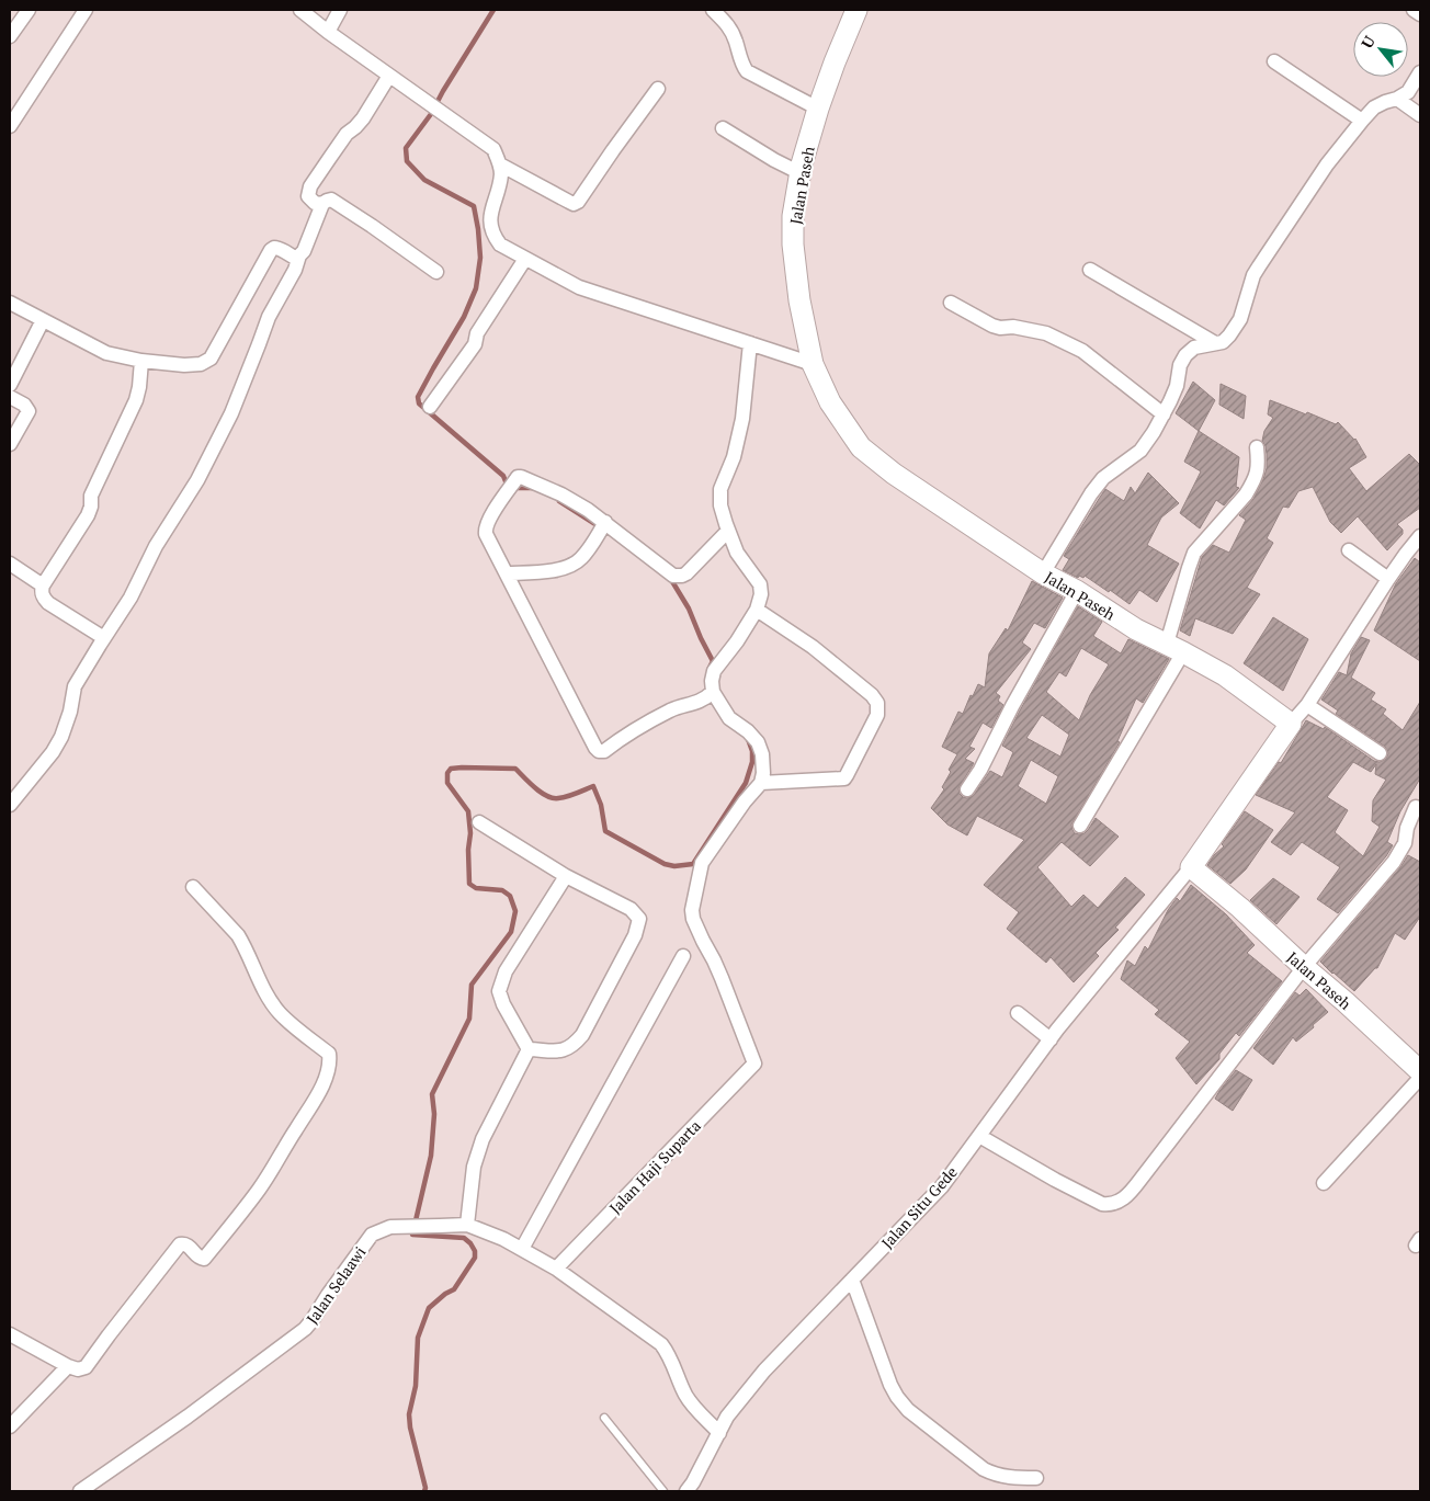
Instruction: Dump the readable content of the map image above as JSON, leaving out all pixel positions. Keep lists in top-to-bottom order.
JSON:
{
  "streets": {
    "street": [
      "Jalan Paseh",
      "Jalan Haji Suparta",
      "Jalan Situ Gede",
      "Jalan Selaawi"
    ]
  },
  "crossings": [
    ["Jalan Paseh", "Jalan Situ Gede"],
    ["Jalan Haji Suparta", "Jalan Selaawi"],
    ["Jalan Situ Gede", "Jalan Selaawi"]
  ],
  "north": "top left"
}
